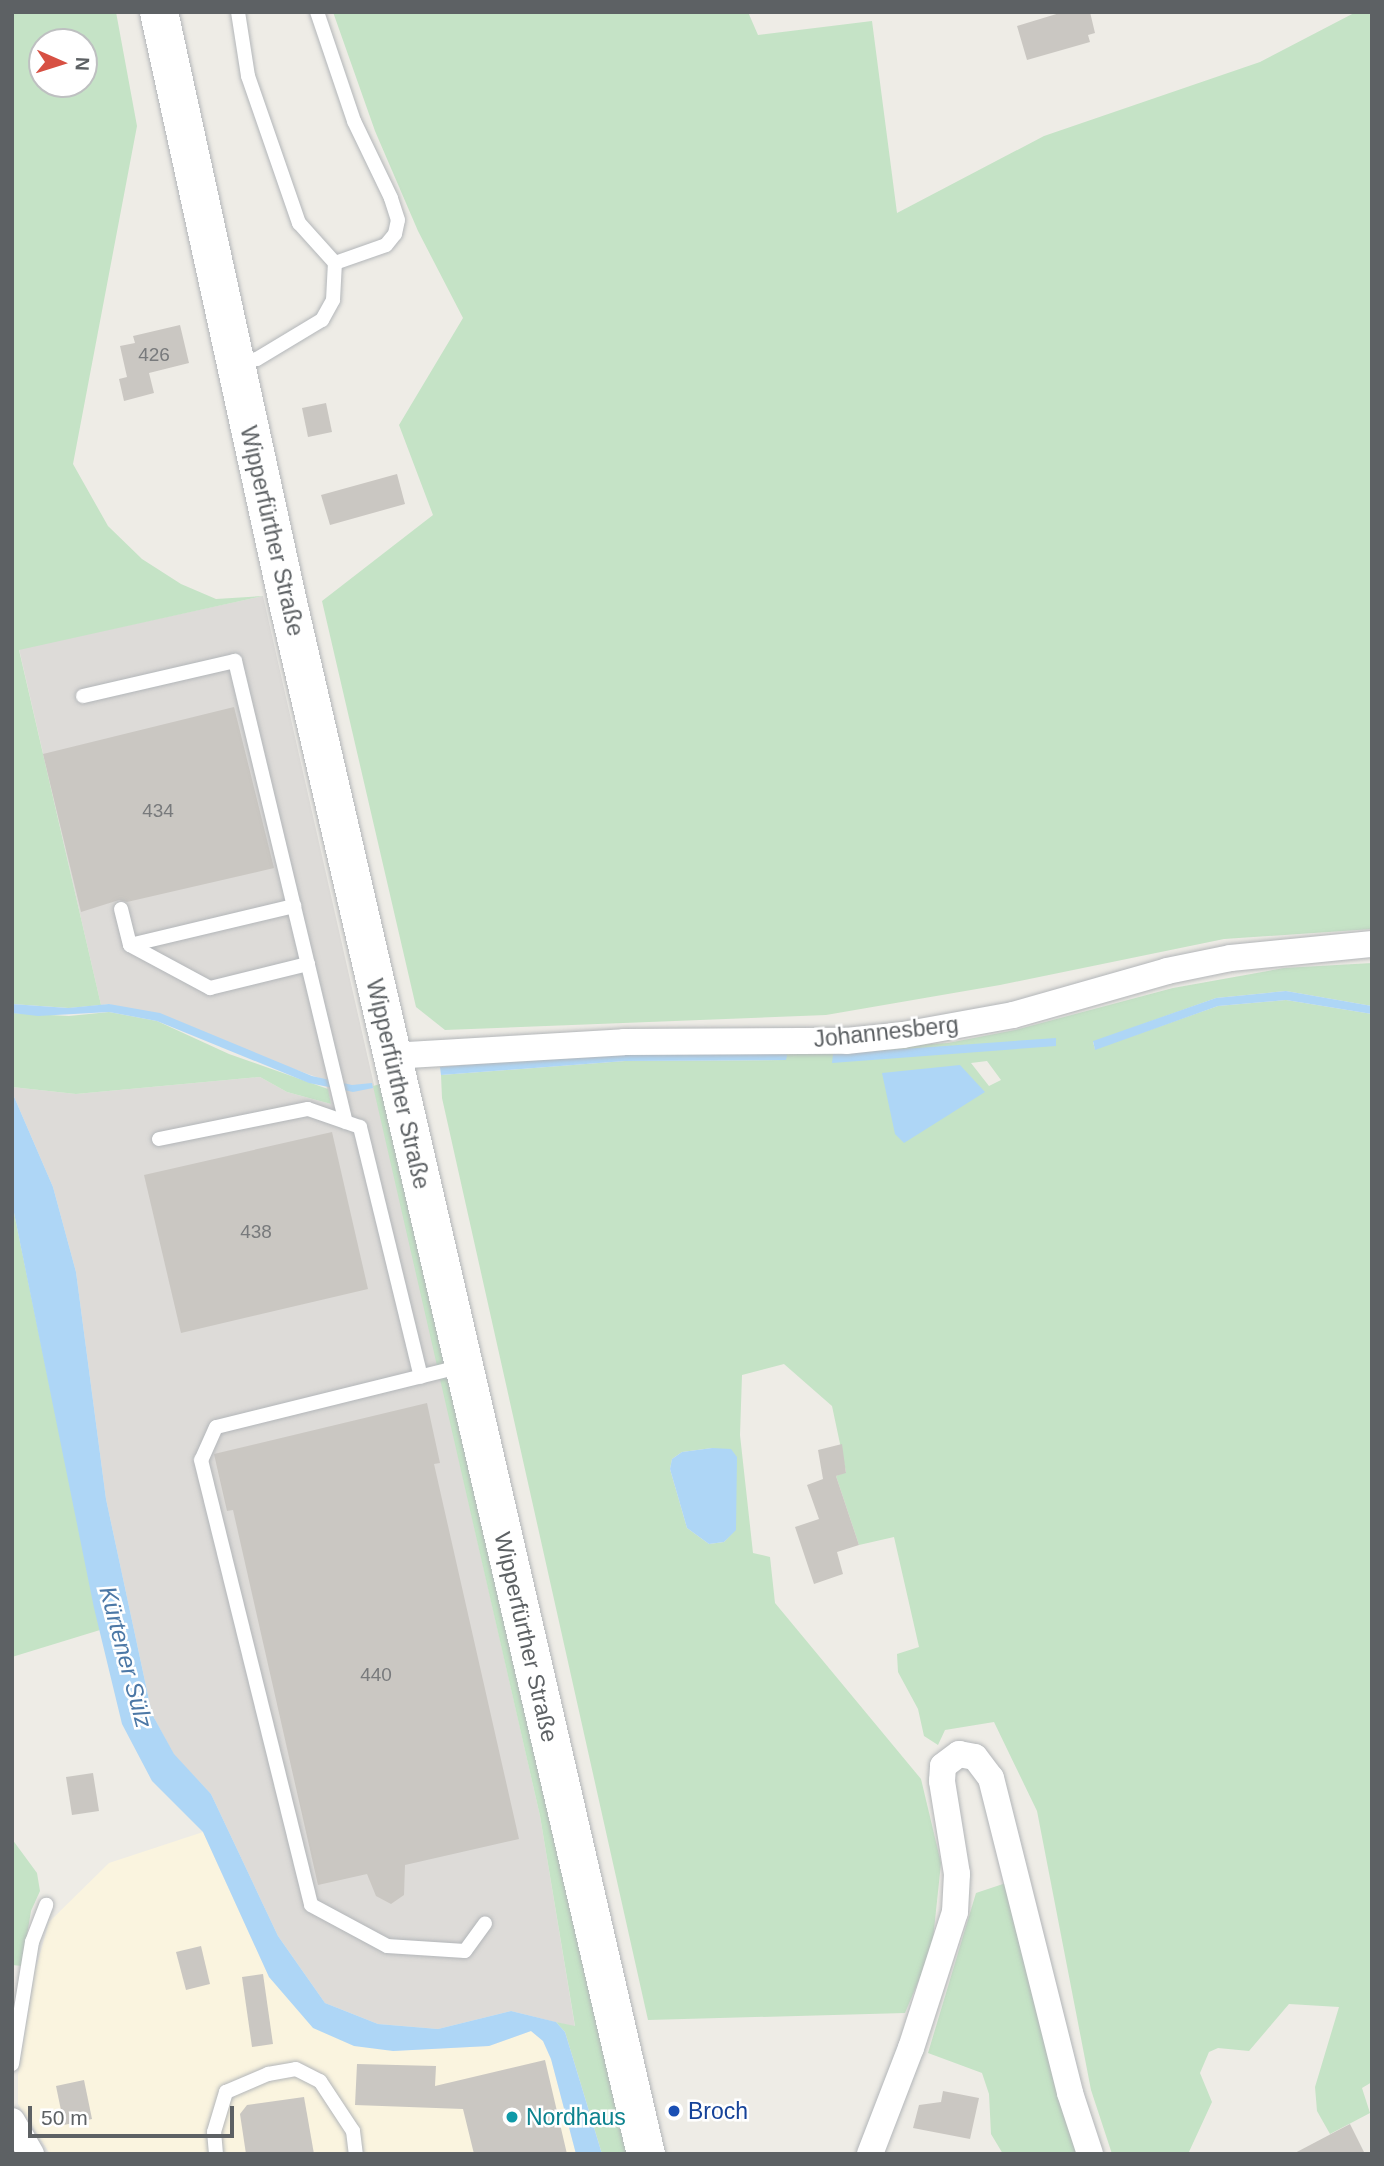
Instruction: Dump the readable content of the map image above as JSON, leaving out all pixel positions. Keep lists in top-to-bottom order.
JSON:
{
  "streets": {
    "main road": ["Wipperfürther Straße"],
    "street": ["Johannesberg"]
  },
  "crossings": [
    ["Wipperfürther Straße", "Johannesberg"]
  ],
  "water": ["Kürtener Sülz"],
  "places": ["Broch", "Nordhaus"],
  "house_numbers": [
    "426",
    "434",
    "438",
    "440"
  ],
  "scale_bar": "50 m",
  "north": "right"
}
